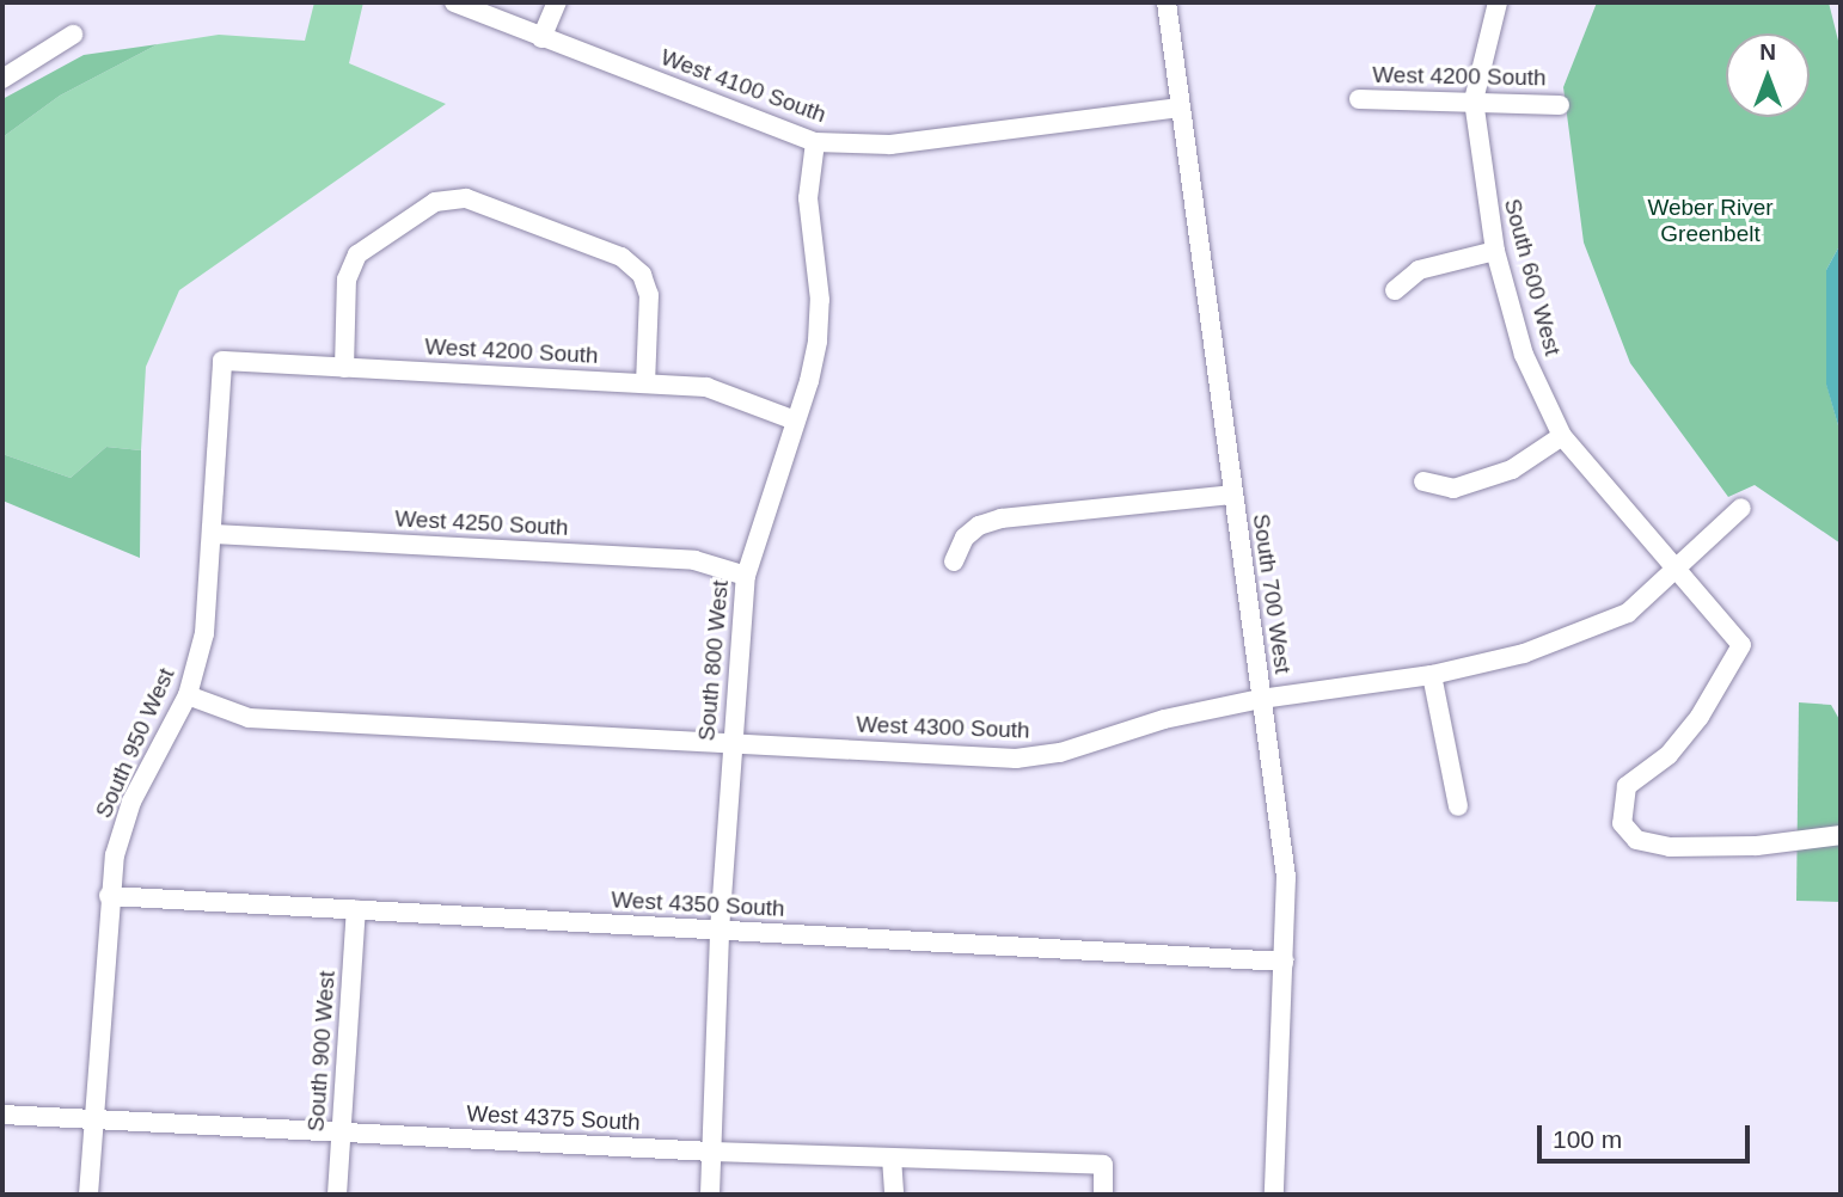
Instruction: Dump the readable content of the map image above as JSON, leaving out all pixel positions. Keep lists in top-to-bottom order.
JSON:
{
  "streets": {
    "street": [
      "West 4200 South",
      "West 4100 South",
      "South 600 West",
      "West 4250 South",
      "South 700 West",
      "South 800 West",
      "West 4300 South",
      "South 950 West",
      "West 4350 South",
      "South 900 West",
      "West 4375 South"
    ]
  },
  "crossings": [
    ["West 4200 South", "South 600 West"],
    ["West 4200 South", "South 800 West"],
    ["West 4200 South", "South 950 West"],
    ["West 4100 South", "South 700 West"],
    ["West 4100 South", "South 800 West"],
    ["South 600 West", "West 4300 South"],
    ["West 4250 South", "South 800 West"],
    ["West 4250 South", "South 950 West"],
    ["South 700 West", "West 4300 South"],
    ["South 700 West", "West 4350 South"],
    ["South 800 West", "West 4300 South"],
    ["South 800 West", "West 4350 South"],
    ["South 800 West", "West 4375 South"],
    ["West 4300 South", "South 950 West"],
    ["South 950 West", "West 4350 South"],
    ["South 950 West", "West 4375 South"],
    ["West 4350 South", "South 900 West"],
    ["South 900 West", "West 4375 South"]
  ],
  "parks": ["Weber River Greenbelt"],
  "scale_bar": "100 m",
  "north": "top"
}
